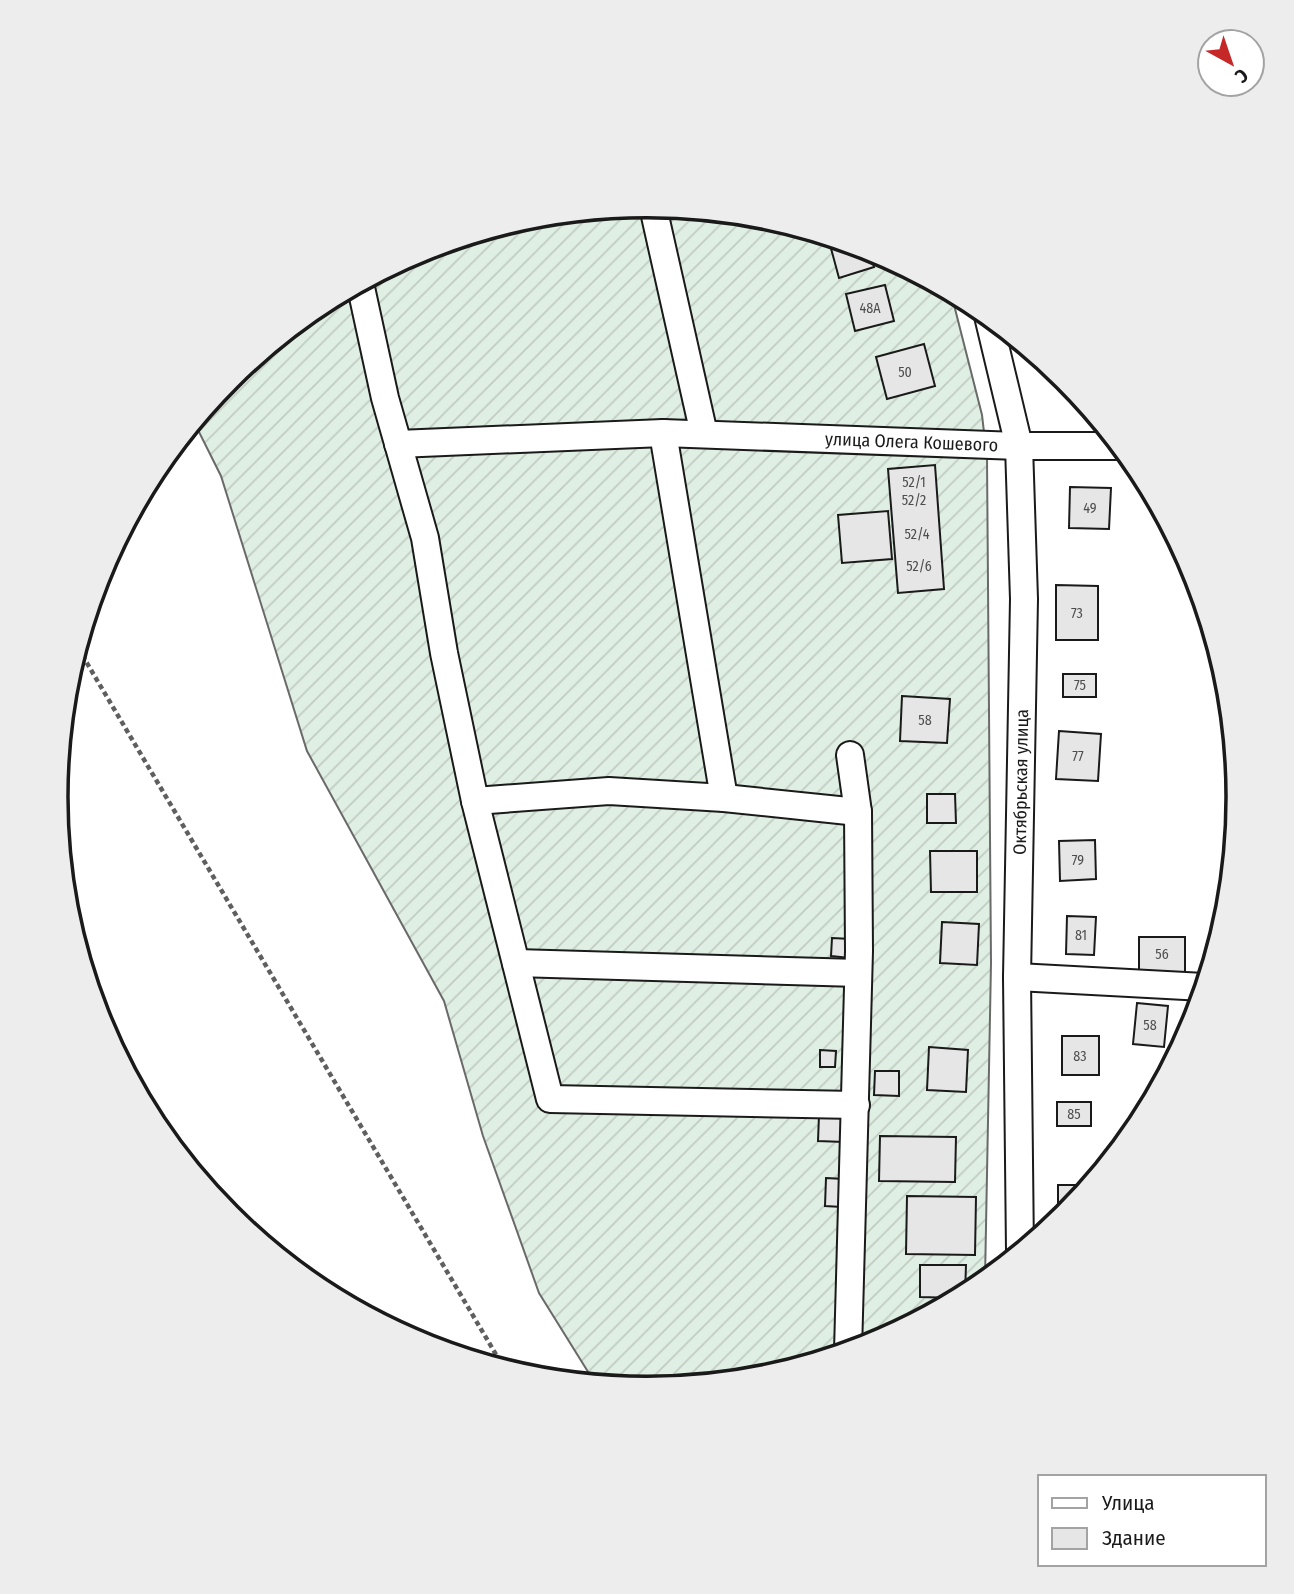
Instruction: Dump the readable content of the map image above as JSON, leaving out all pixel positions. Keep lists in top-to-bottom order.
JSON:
{
  "streets": {
    "street": ["улица Олега Кошевого", "Октябрьская улица"]
  },
  "crossings": [
    ["улица Олега Кошевого", "Октябрьская улица"]
  ],
  "house_numbers": [
    "48А",
    "50",
    "52/1",
    "52/2",
    "49",
    "52/4",
    "52/6",
    "73",
    "75",
    "58",
    "77",
    "79",
    "81",
    "56",
    "58",
    "83",
    "85"
  ],
  "legend": ["Улица", "Здание"],
  "north": "bottom right"
}
